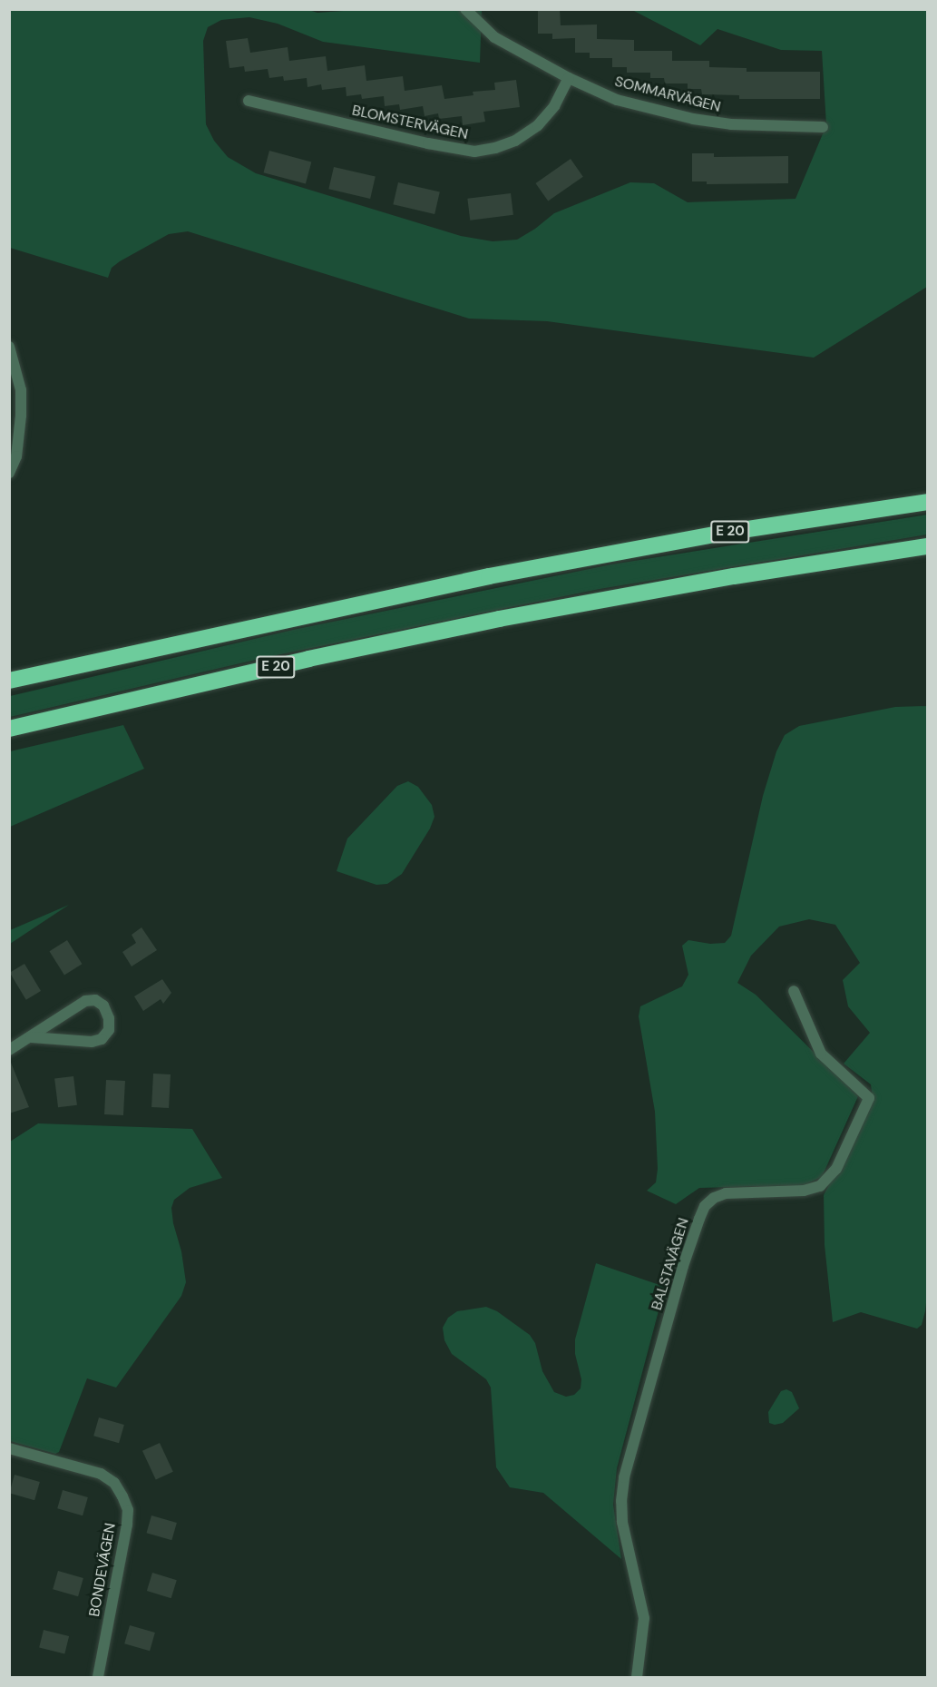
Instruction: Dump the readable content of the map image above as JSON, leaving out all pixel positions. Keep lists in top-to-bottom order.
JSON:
{
  "streets": {
    "highway": ["E 20"],
    "street": [
      "SOMMARVÄGEN",
      "BLOMSTERVÄGEN",
      "BALSTAVÄGEN",
      "BONDEVÄGEN"
    ]
  },
  "crossings": [
    ["SOMMARVÄGEN", "BLOMSTERVÄGEN"]
  ]
}
